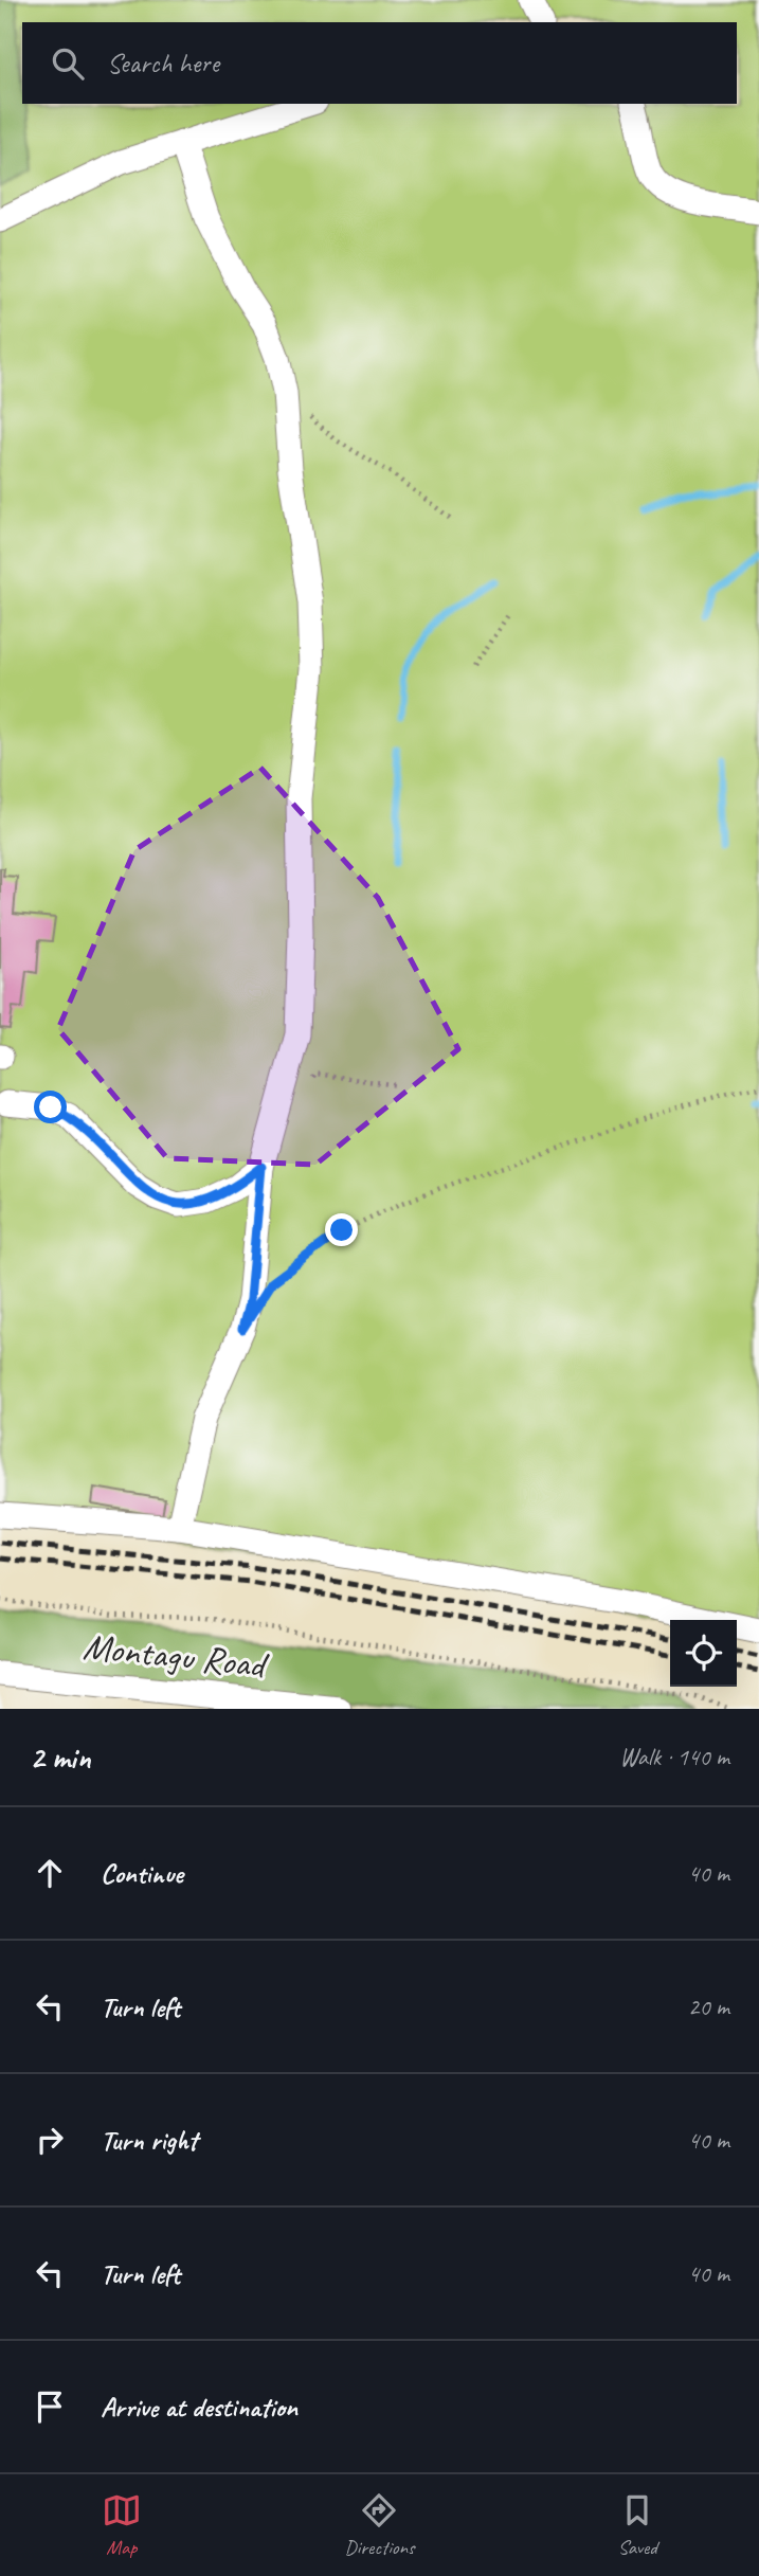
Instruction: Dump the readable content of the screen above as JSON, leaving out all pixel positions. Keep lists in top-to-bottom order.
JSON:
{
  "streets": {
    "street": ["Montagu Road"]
  },
  "page": {
    "search": "Search here",
    "heading": ["2 min", "Walk · 140 m"],
    "list": [
      ["Continue", "40 m"],
      ["Turn left", "20 m"],
      ["Turn right", "40 m"],
      ["Turn left", "40 m"],
      "Arrive at destination"
    ],
    "nav": ["Map", "Directions", "Saved"]
  }
}
